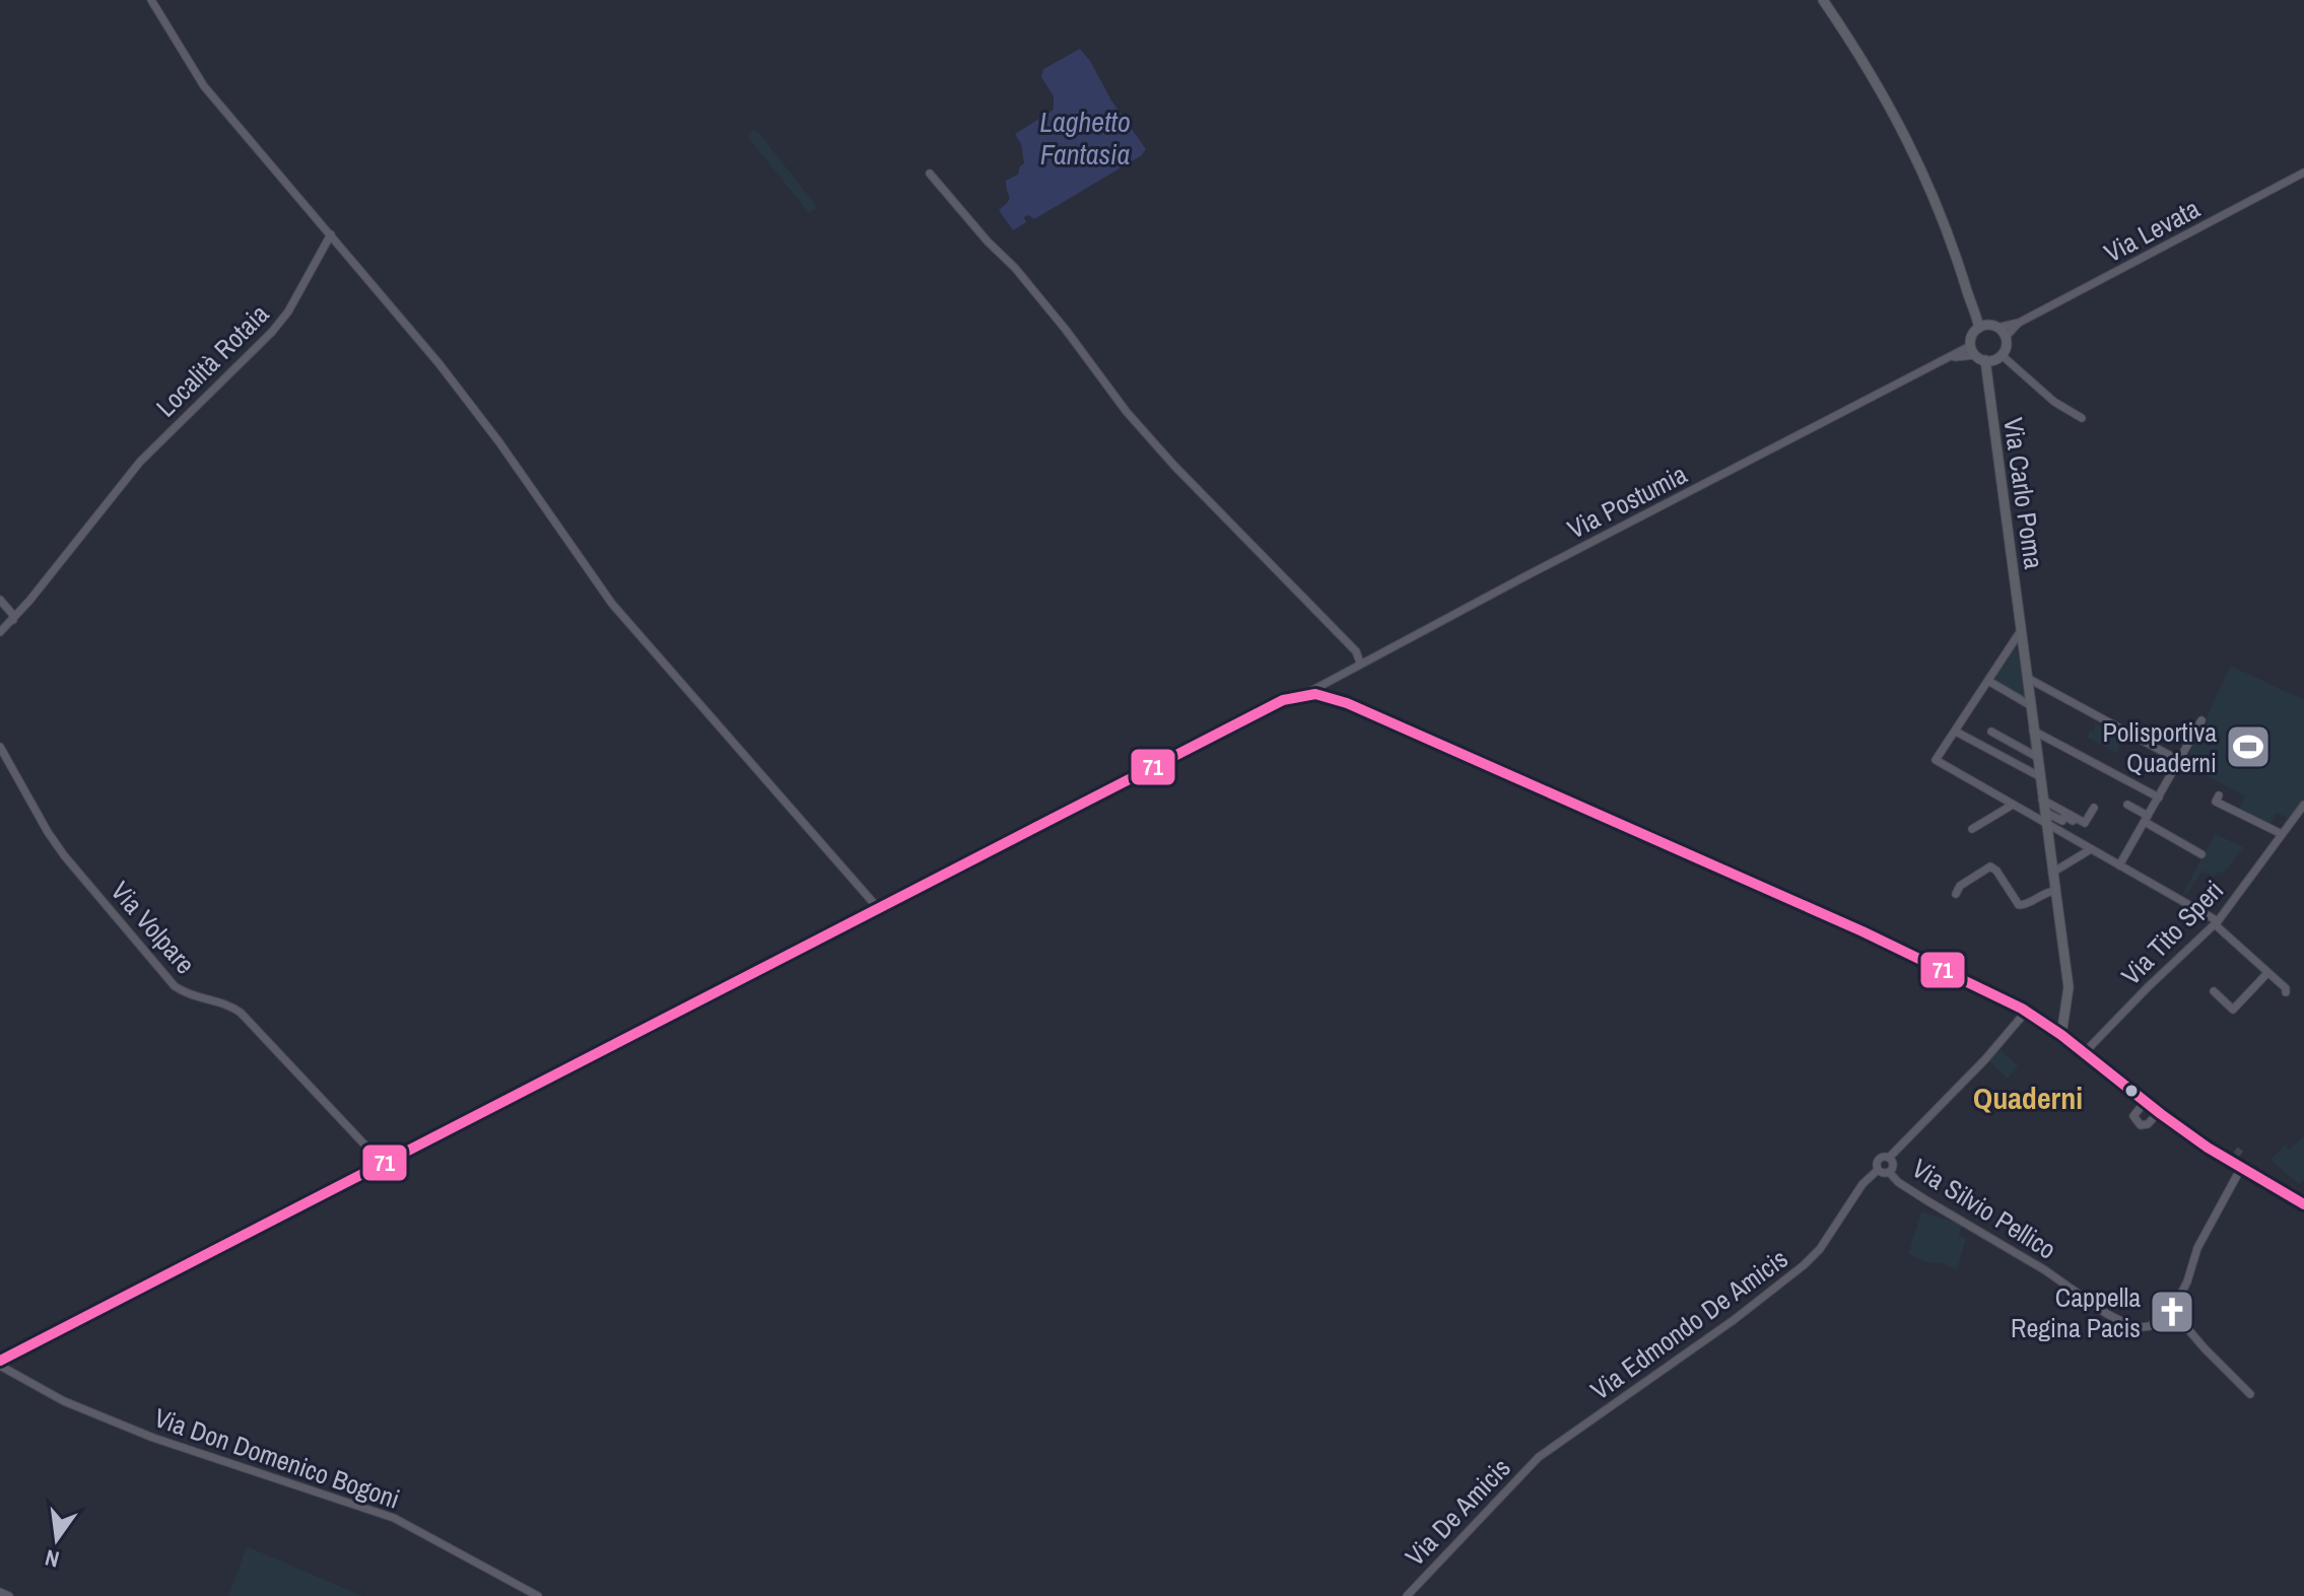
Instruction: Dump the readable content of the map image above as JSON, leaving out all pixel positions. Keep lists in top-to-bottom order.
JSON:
{
  "streets": {
    "main road": ["Via Carlo Poma"],
    "street": [
      "Via Levata",
      "Località Rotaia",
      "Via Postumia",
      "Via Volpare",
      "Via Tito Speri",
      "Via Silvio Pellico",
      "Via Edmondo De Amicis",
      "Via Don Domenico Bogoni",
      "Via De Amicis"
    ]
  },
  "crossings": [
    ["Via Levata", "Via Carlo Poma"],
    ["Via Levata", "Via Postumia"],
    ["Via Carlo Poma", "Via Postumia"],
    ["Via Silvio Pellico", "Via Edmondo De Amicis"],
    ["Via Edmondo De Amicis", "Via De Amicis"]
  ],
  "districts": ["Quaderni"],
  "water": ["Laghetto Fantasia"],
  "places": {
    "sports": ["Polisportiva Quaderni"],
    "church": ["Cappella Regina Pacis"]
  },
  "lines": ["transit line 71"],
  "north": "bottom"
}
